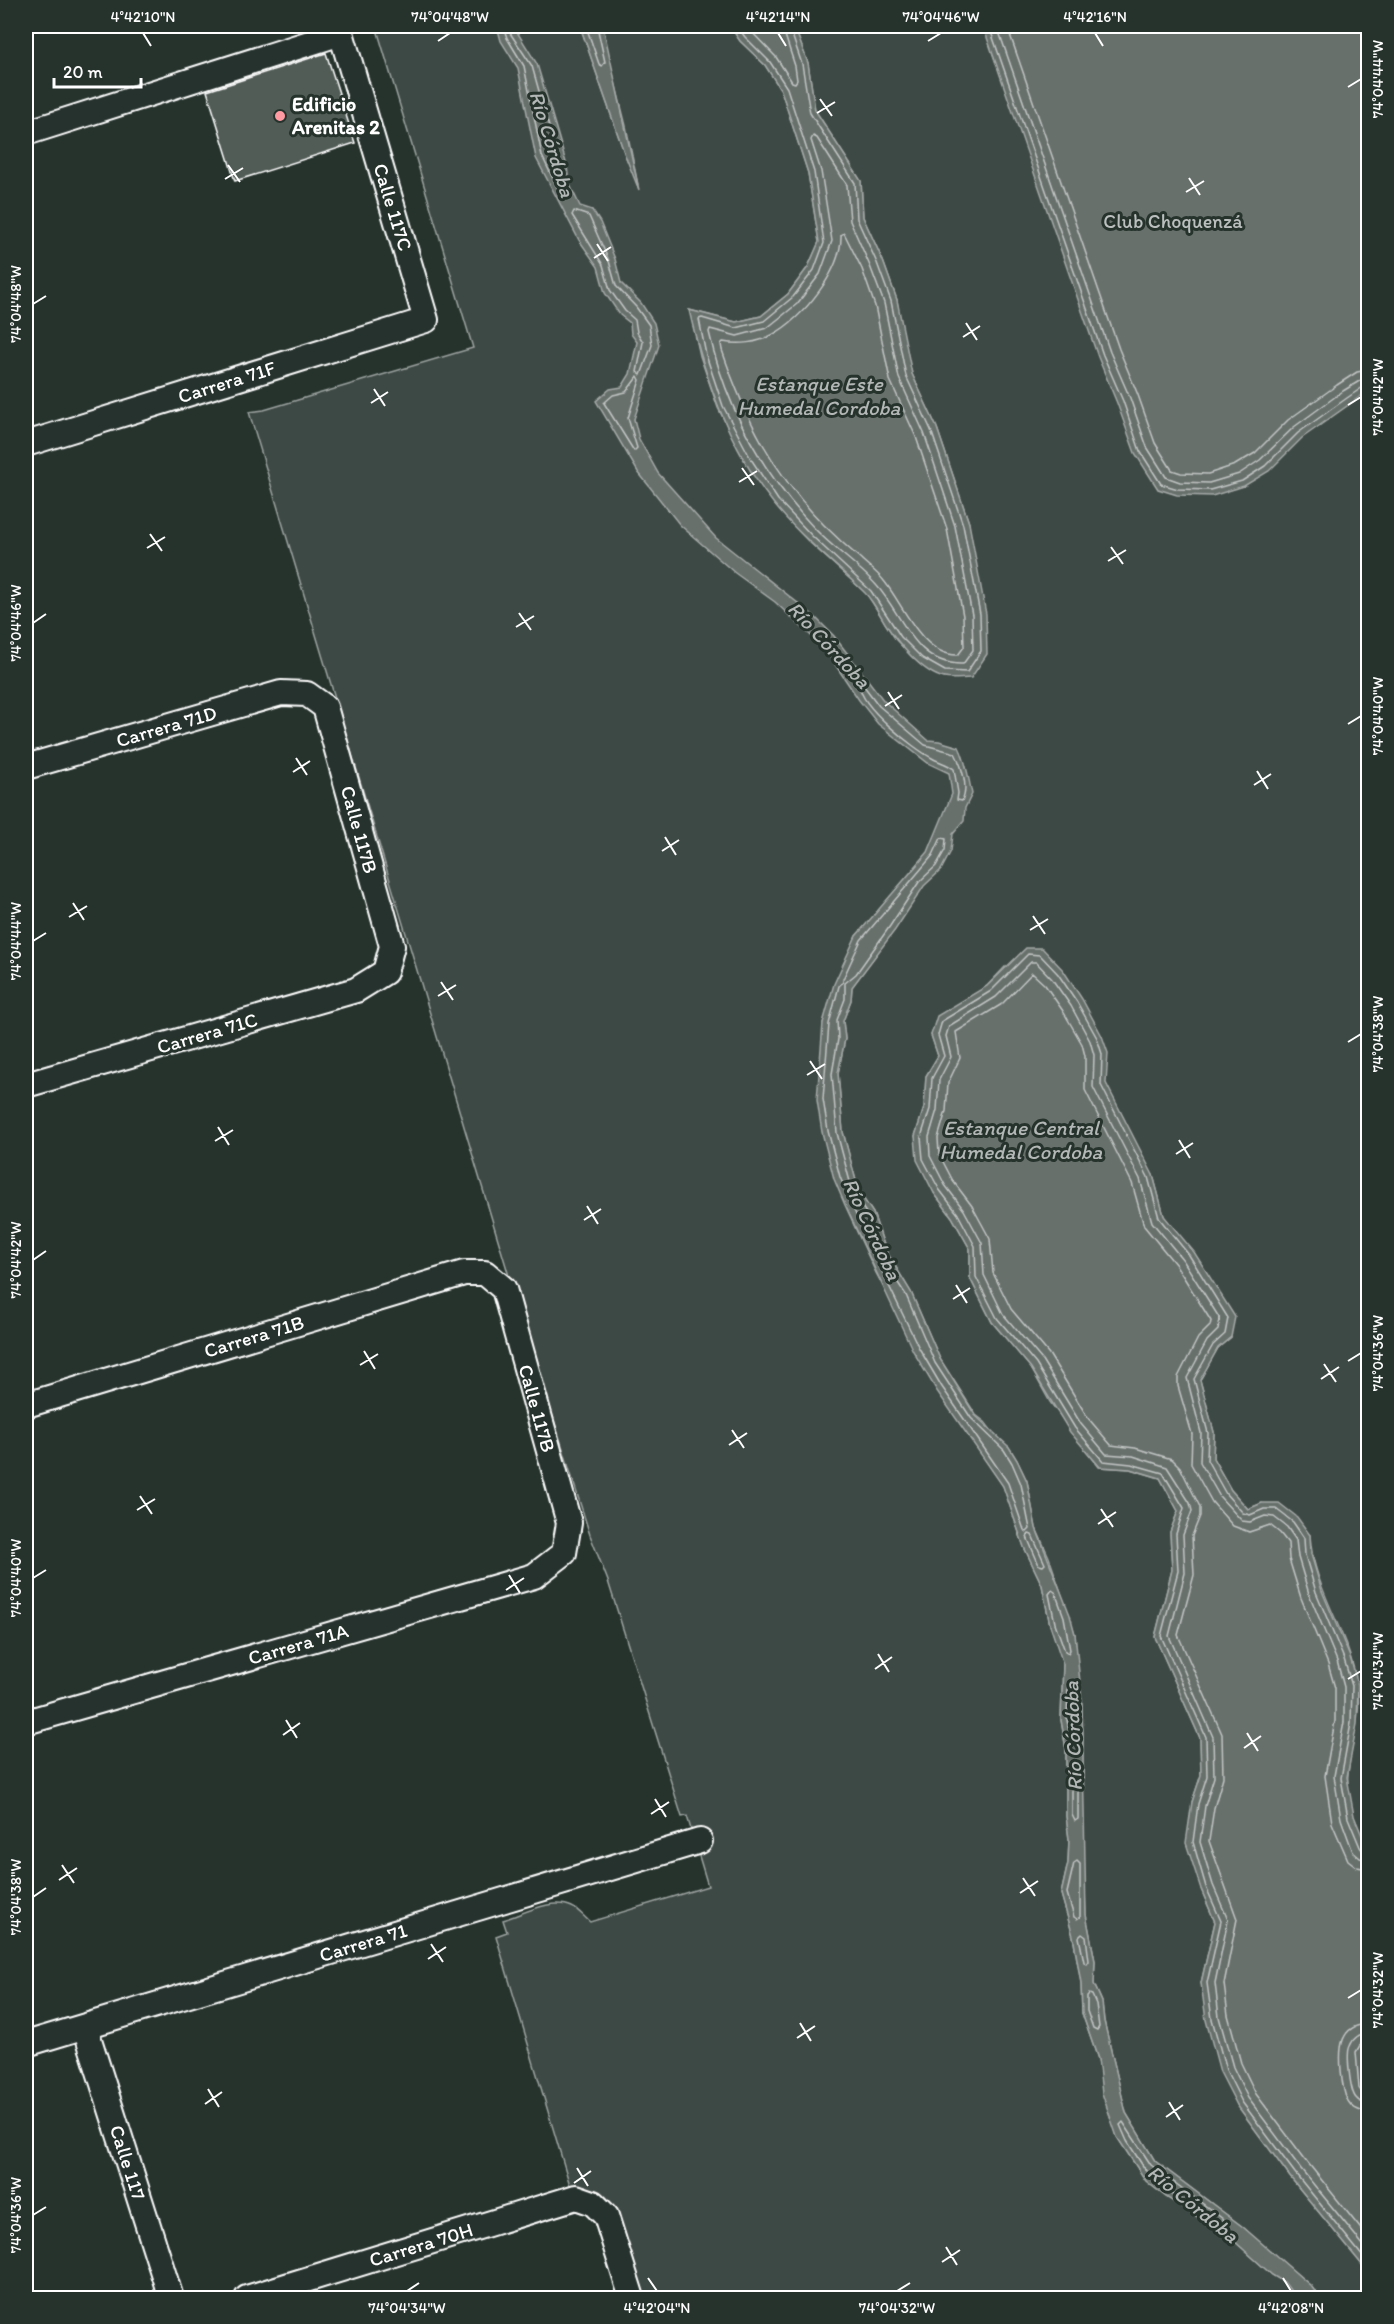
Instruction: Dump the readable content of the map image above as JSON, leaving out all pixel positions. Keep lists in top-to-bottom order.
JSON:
{
  "streets": {
    "street": [
      "Calle 117C",
      "Carrera 71F",
      "Carrera 71D",
      "Calle 117B",
      "Carrera 71C",
      "Carrera 71B",
      "Carrera 71A",
      "Carrera 71",
      "Calle 117",
      "Carrera 70H"
    ]
  },
  "crossings": [
    ["Calle 117C", "Carrera 71F"],
    ["Carrera 71D", "Calle 117B"],
    ["Calle 117B", "Carrera 71C"],
    ["Calle 117B", "Carrera 71B"],
    ["Calle 117B", "Carrera 71A"],
    ["Carrera 71", "Calle 117"]
  ],
  "water": ["Río Córdoba", "Estanque Este Humedal Cordoba", "Estanque Central Humedal Cordoba"],
  "parks": ["Club Choquenzá"],
  "places": ["Edificio Arenitas 2"],
  "scale_bar": "20 m",
  "coordinates": [
    "4°42'10\"N",
    "74°04'48\"W",
    "4°42'14\"N",
    "74°04'46\"W",
    "4°42'16\"N",
    "74°04'44\"W",
    "74°04'42\"W",
    "74°04'40\"W",
    "74°04'38\"W",
    "74°04'36\"W",
    "74°04'34\"W",
    "74°04'32\"W",
    "4°42'04\"N",
    "4°42'08\"N"
  ]
}
